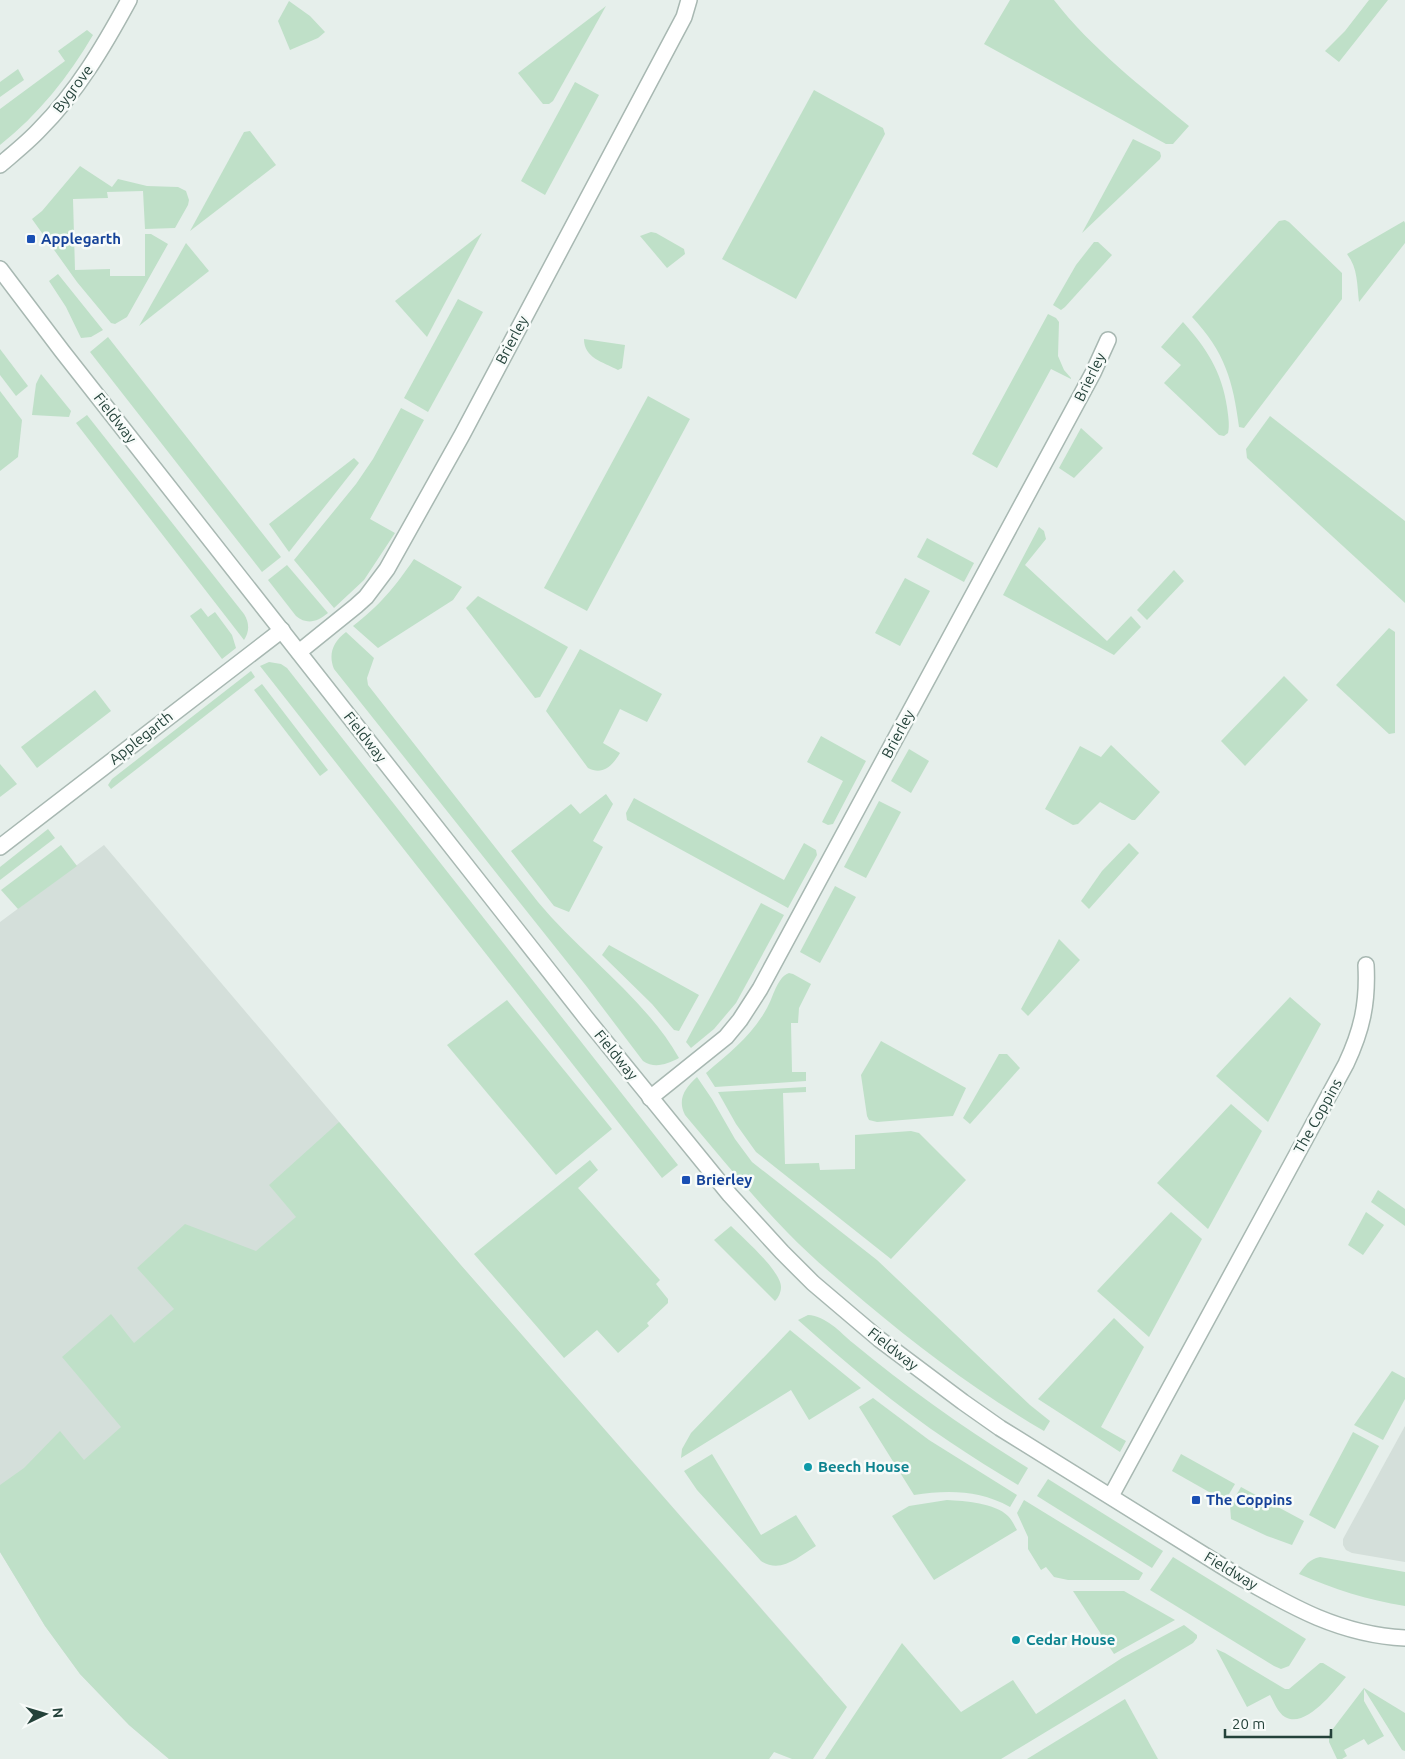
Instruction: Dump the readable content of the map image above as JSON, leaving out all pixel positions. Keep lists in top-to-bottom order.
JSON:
{
  "streets": {
    "street": [
      "Bygrove",
      "Brierley",
      "Fieldway",
      "Applegarth",
      "The Coppins"
    ]
  },
  "crossings": [
    ["Brierley", "Fieldway"],
    ["Fieldway", "Applegarth"],
    ["Fieldway", "The Coppins"]
  ],
  "places": {
    "transit": ["Applegarth", "Brierley", "The Coppins"],
    "other": ["Beech House", "Cedar House"]
  },
  "scale_bar": "20 m",
  "north": "right"
}
